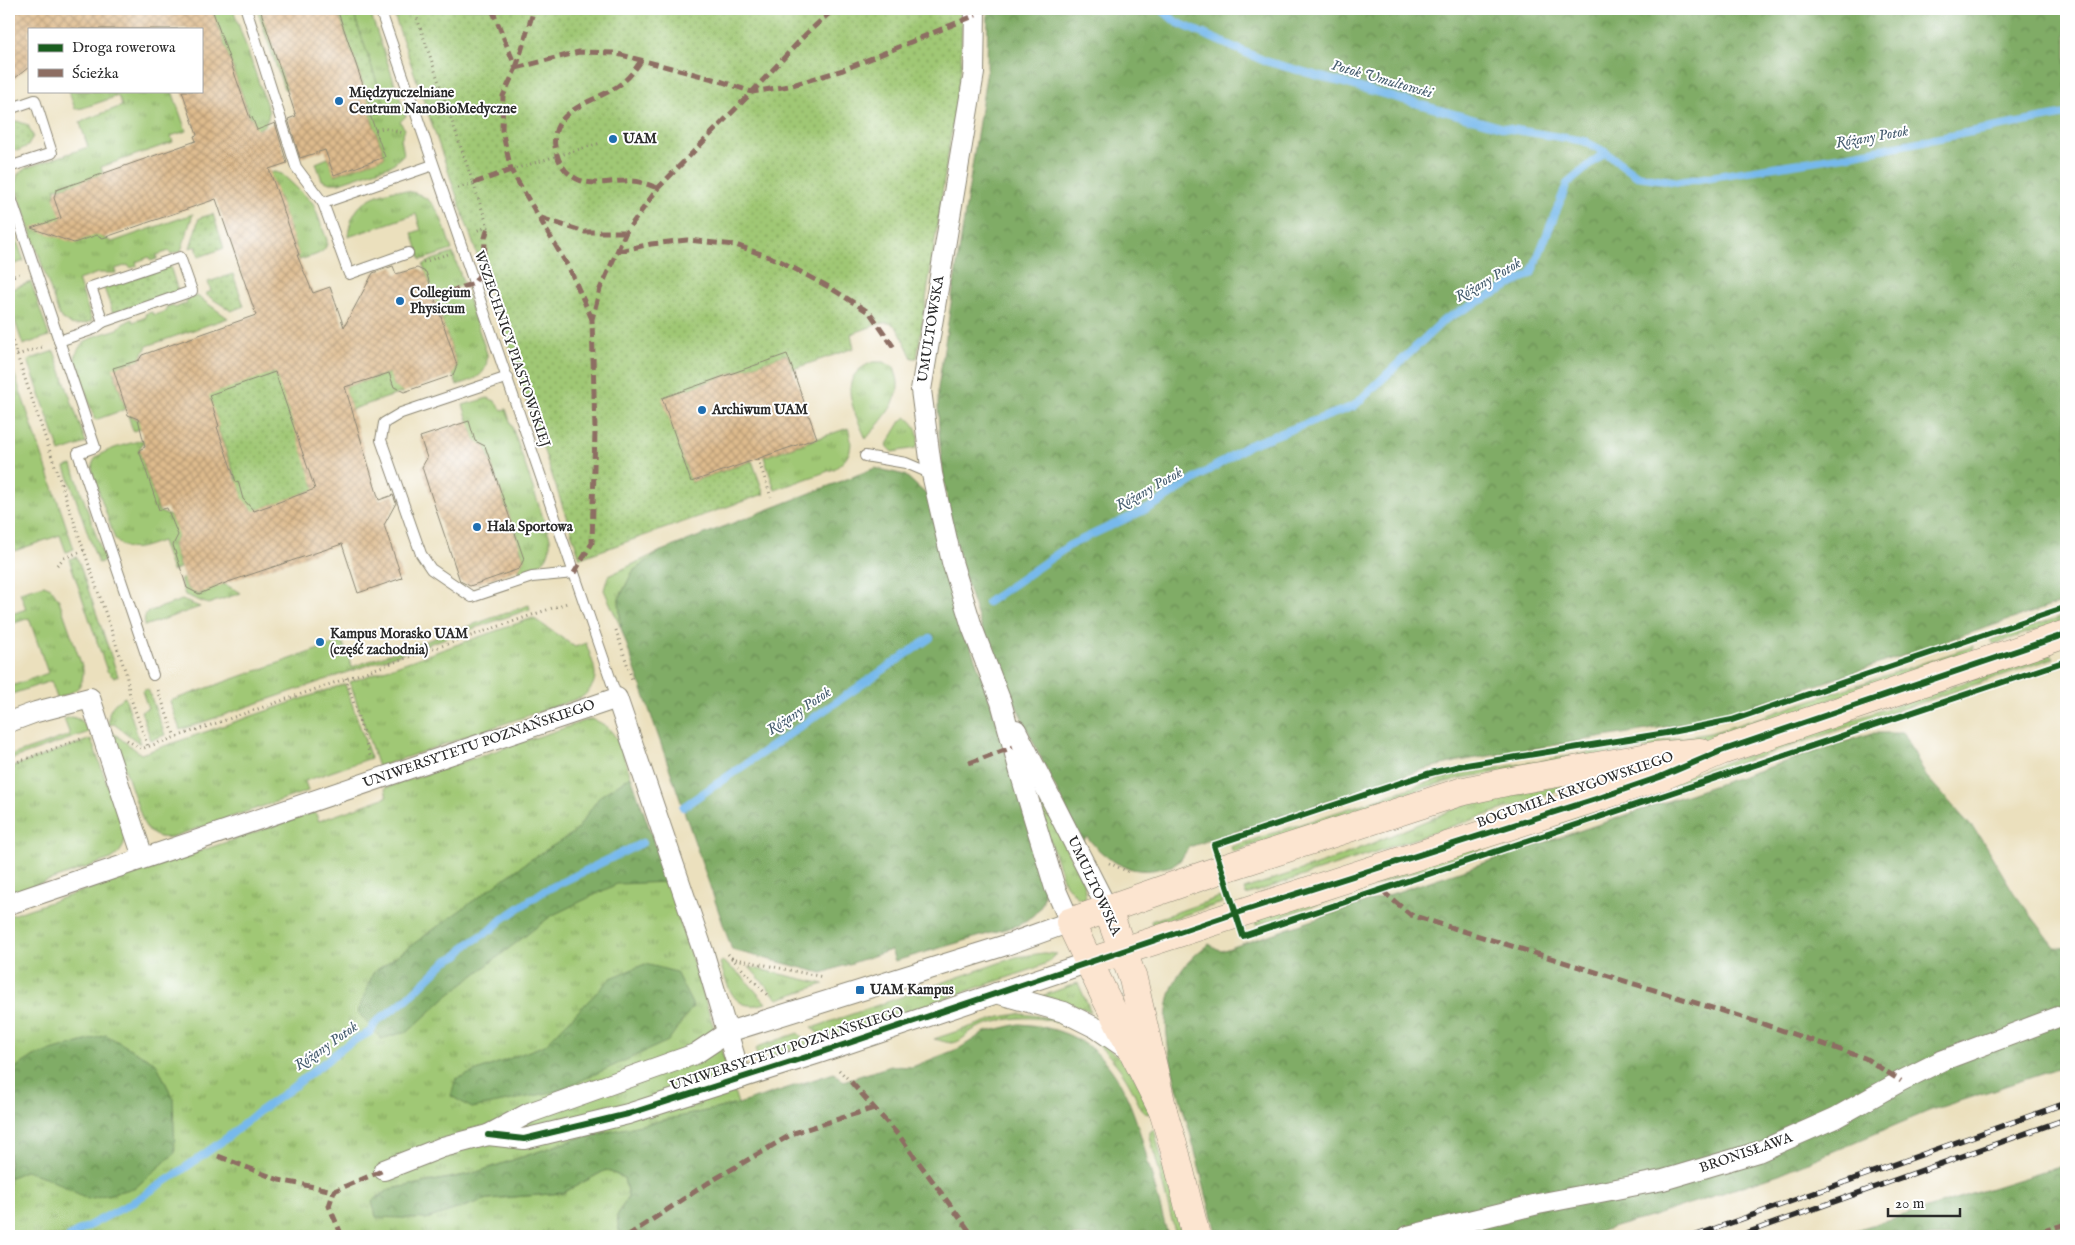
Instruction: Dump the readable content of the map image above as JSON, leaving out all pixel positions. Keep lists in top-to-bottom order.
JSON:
{
  "streets": {
    "street": [
      "UMULTOWSKA",
      "UNIWERSYTETU POZNAŃSKIEGO",
      "BOGUMIŁA KRYGOWSKIEGO",
      "BRONISŁAWA"
    ],
    "lane": ["WSZECHNICY PIASTOWSKIEJ"]
  },
  "crossings": [
    ["UMULTOWSKA", "UNIWERSYTETU POZNAŃSKIEGO"],
    ["UMULTOWSKA", "BOGUMIŁA KRYGOWSKIEGO"],
    ["WSZECHNICY PIASTOWSKIEJ", "UNIWERSYTETU POZNAŃSKIEGO"],
    ["UNIWERSYTETU POZNAŃSKIEGO", "BOGUMIŁA KRYGOWSKIEGO"]
  ],
  "water": ["Potok Umultowski", "Różany Potok"],
  "places": {
    "other": [
      "Międzyuczelniane Centrum NanoBioMedyczne",
      "UAM",
      "Collegium Physicum",
      "Archiwum UAM",
      "Hala Sportowa",
      "Kampus Morasko UAM (część zachodnia)"
    ],
    "transit": ["UAM Kampus"]
  },
  "legend": ["Droga rowerowa", "Ścieżka"],
  "scale_bar": "20 m"
}
